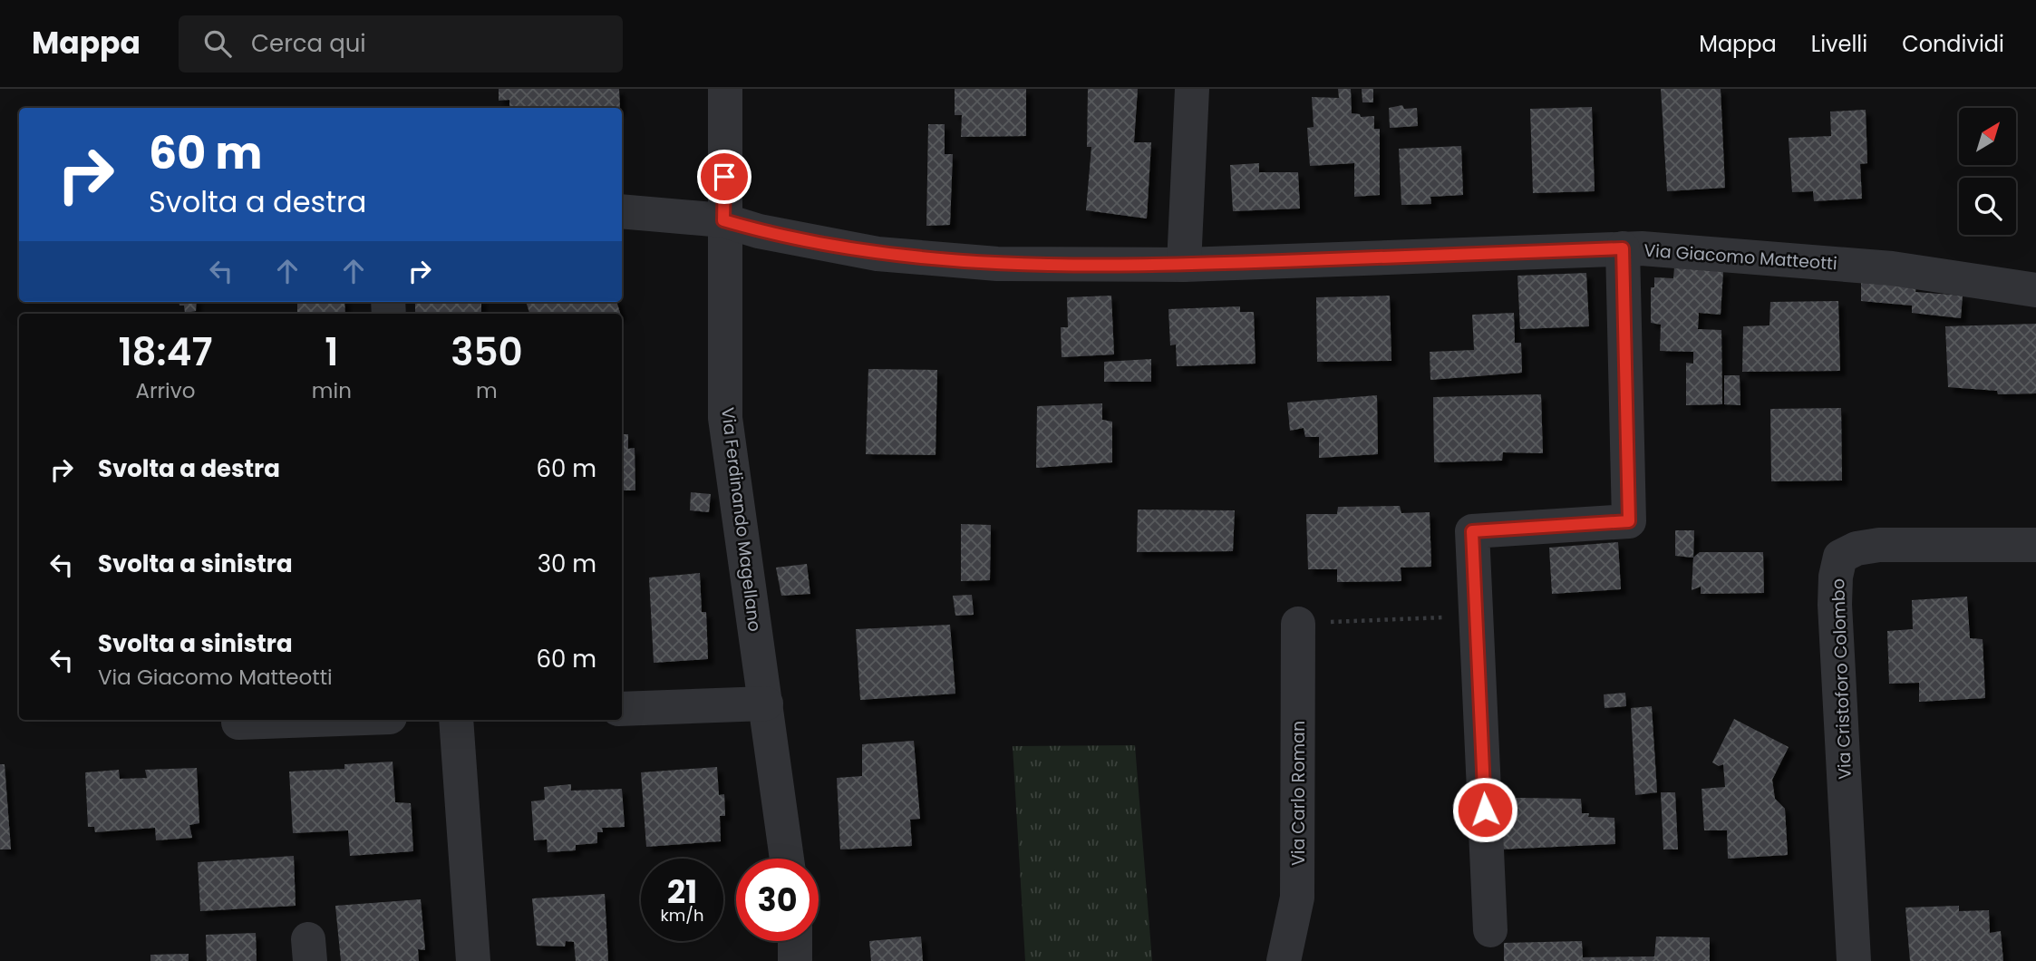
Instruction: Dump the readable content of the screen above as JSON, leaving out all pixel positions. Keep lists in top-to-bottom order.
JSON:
{
  "streets": {
    "street": [
      "Via Giacomo Matteotti",
      "Via Ferdinando Magellano",
      "Via Cristoforo Colombo",
      "Via Carlo Roman"
    ]
  },
  "crossings": [
    ["Via Giacomo Matteotti", "Via Ferdinando Magellano"]
  ],
  "north": "top right",
  "page": {
    "header": "Mappa",
    "search": "Cerca qui",
    "nav": ["Mappa", "Livelli", "Condividi"],
    "turn": ["60 m", "Svolta a destra"],
    "eta": [
      "18:47",
      "Arrivo",
      "1",
      "min",
      "350",
      "m"
    ],
    "list": [
      {
        "name": "Svolta a destra",
        "value": "60 m"
      },
      {
        "name": "Svolta a sinistra",
        "value": "30 m"
      },
      {
        "name": "Svolta a sinistra",
        "note": "Via Giacomo Matteotti",
        "value": "60 m"
      }
    ],
    "speed": "21 km/h",
    "limit": "30"
  }
}
